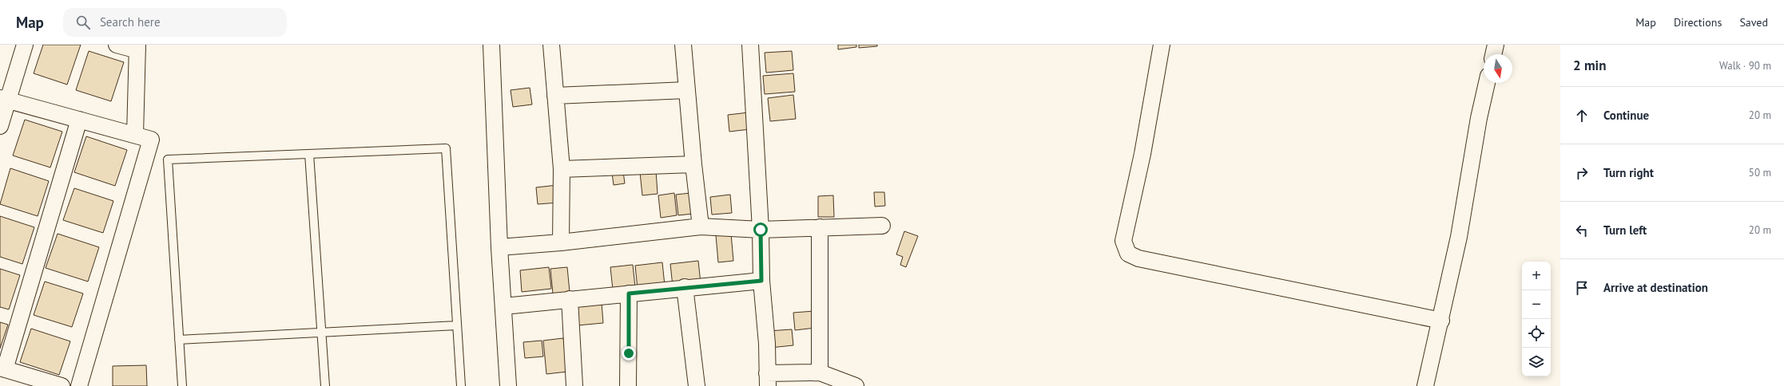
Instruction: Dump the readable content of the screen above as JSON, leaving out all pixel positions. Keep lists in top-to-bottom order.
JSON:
{
  "north": "bottom",
  "page": {
    "header": "Map",
    "search": "Search here",
    "nav": ["Map", "Directions", "Saved"],
    "heading": ["2 min", "Walk · 90 m"],
    "list": [
      ["Continue", "20 m"],
      ["Turn right", "50 m"],
      ["Turn left", "20 m"],
      "Arrive at destination"
    ],
    "map_buttons": ["+", "−"]
  }
}
